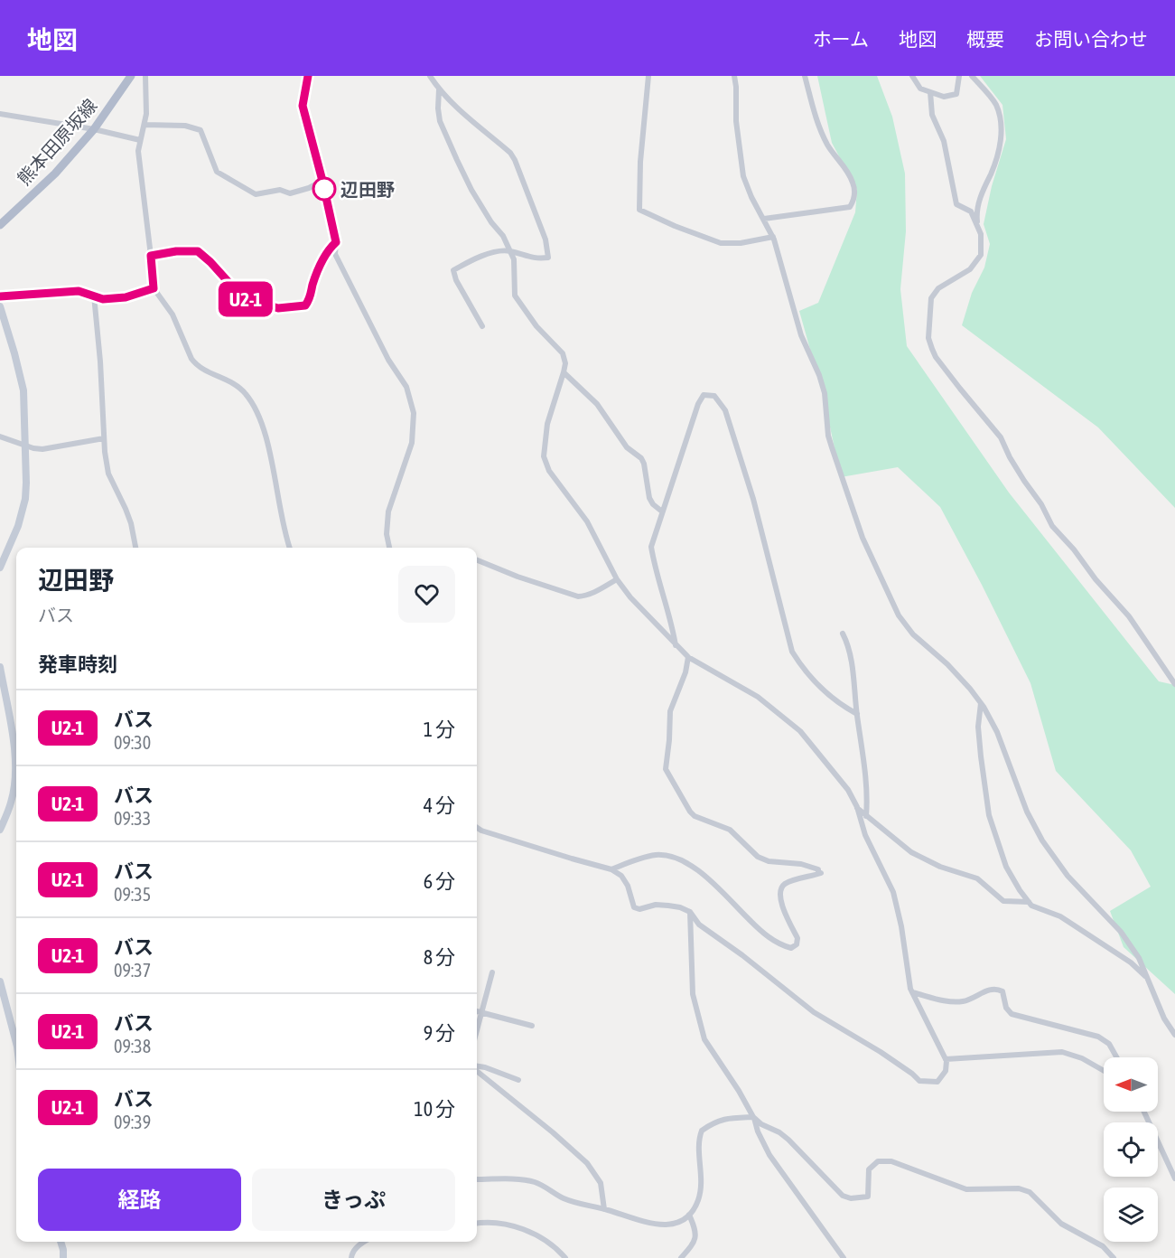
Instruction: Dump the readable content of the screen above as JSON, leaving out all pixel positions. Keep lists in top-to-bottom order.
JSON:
{
  "streets": {
    "main road": ["熊本田原坂線"]
  },
  "places": ["辺田野"],
  "lines": ["bus line U2-1"],
  "north": "left",
  "page": {
    "header": "地図",
    "nav": [
      "ホーム",
      "地図",
      "概要",
      "お問い合わせ"
    ],
    "on_map": "U2-1",
    "heading": [
      ["辺田野", "バス"],
      "発車時刻"
    ],
    "list": [
      {
        "mark": "U2-1",
        "name": "バス",
        "note": "09:30",
        "value": "1 分"
      },
      {
        "mark": "U2-1",
        "name": "バス",
        "note": "09:33",
        "value": "4 分"
      },
      {
        "mark": "U2-1",
        "name": "バス",
        "note": "09:35",
        "value": "6 分"
      },
      {
        "mark": "U2-1",
        "name": "バス",
        "note": "09:37",
        "value": "8 分"
      },
      {
        "mark": "U2-1",
        "name": "バス",
        "note": "09:38",
        "value": "9 分"
      },
      {
        "mark": "U2-1",
        "name": "バス",
        "note": "09:39",
        "value": "10 分"
      }
    ],
    "buttons": ["経路", "きっぷ"]
  }
}
